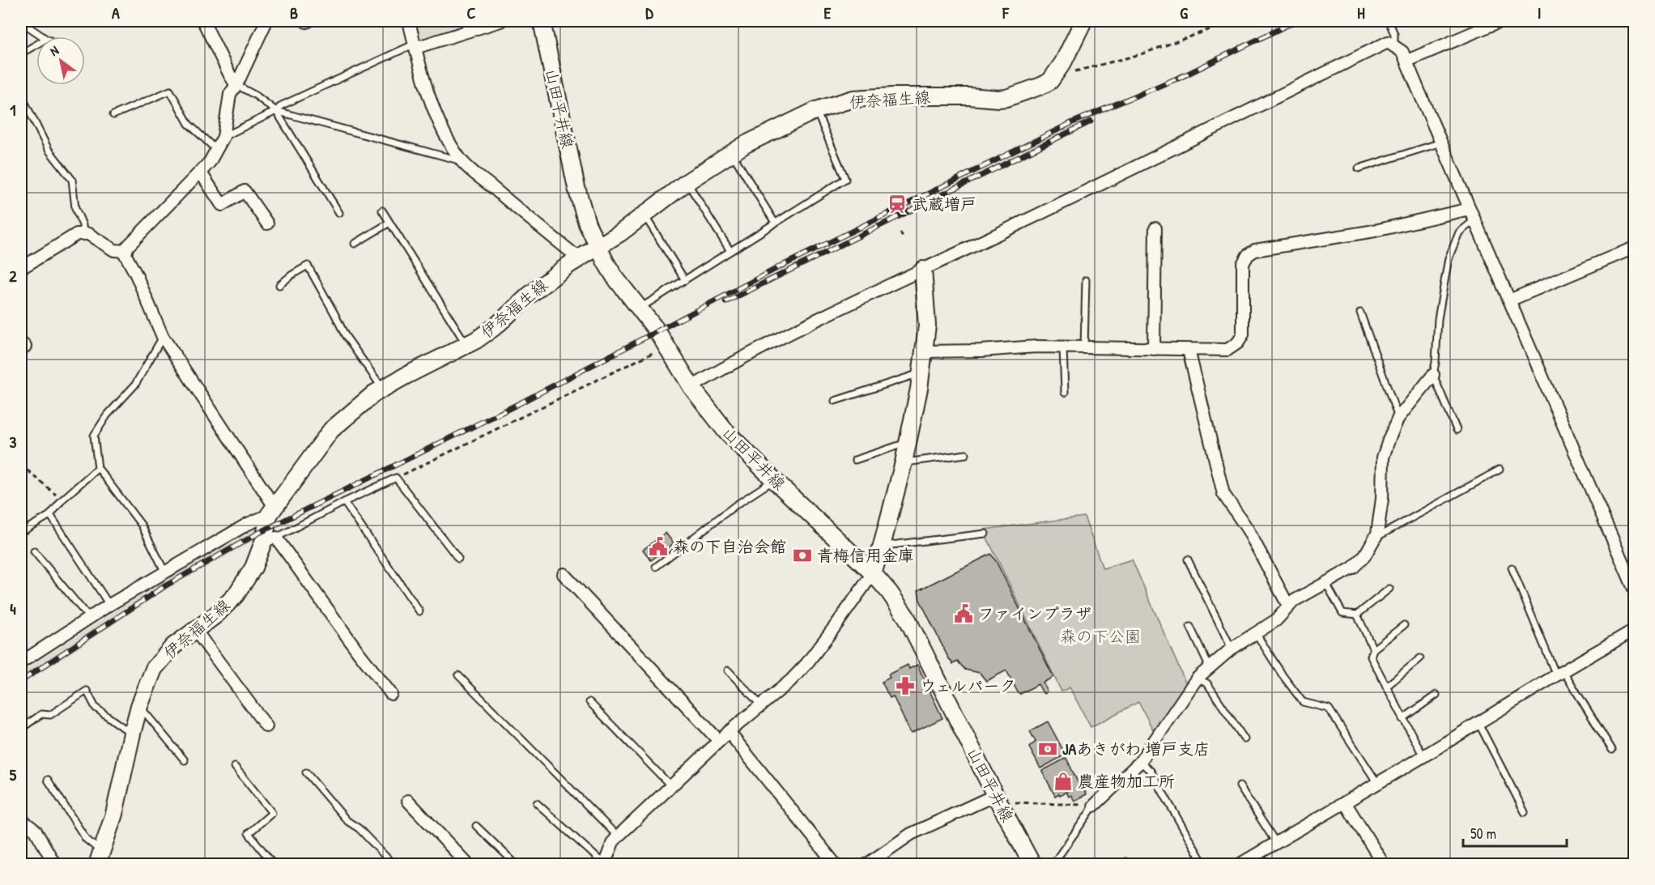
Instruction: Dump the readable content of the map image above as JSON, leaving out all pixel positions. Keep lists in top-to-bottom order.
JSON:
{
  "streets": {
    "main road": ["伊奈福生線", "山田平井線"]
  },
  "crossings": [
    ["伊奈福生線", "山田平井線"]
  ],
  "parks": ["森の下公園"],
  "places": {
    "station": ["武蔵増戸"],
    "public building": ["森の下自治会館", "ファインプラザ"],
    "bank": ["青梅信用金庫", "JAあきがわ 増戸支店"],
    "pharmacy": ["ウェルパーク"],
    "shop": ["農産物加工所"]
  },
  "scale_bar": "50 m",
  "north": "top left",
  "grid": {
    "columns": [
      "A",
      "B",
      "C",
      "D",
      "E",
      "F",
      "G",
      "H",
      "I"
    ],
    "rows": [
      "1",
      "2",
      "3",
      "4",
      "5"
    ]
  }
}
